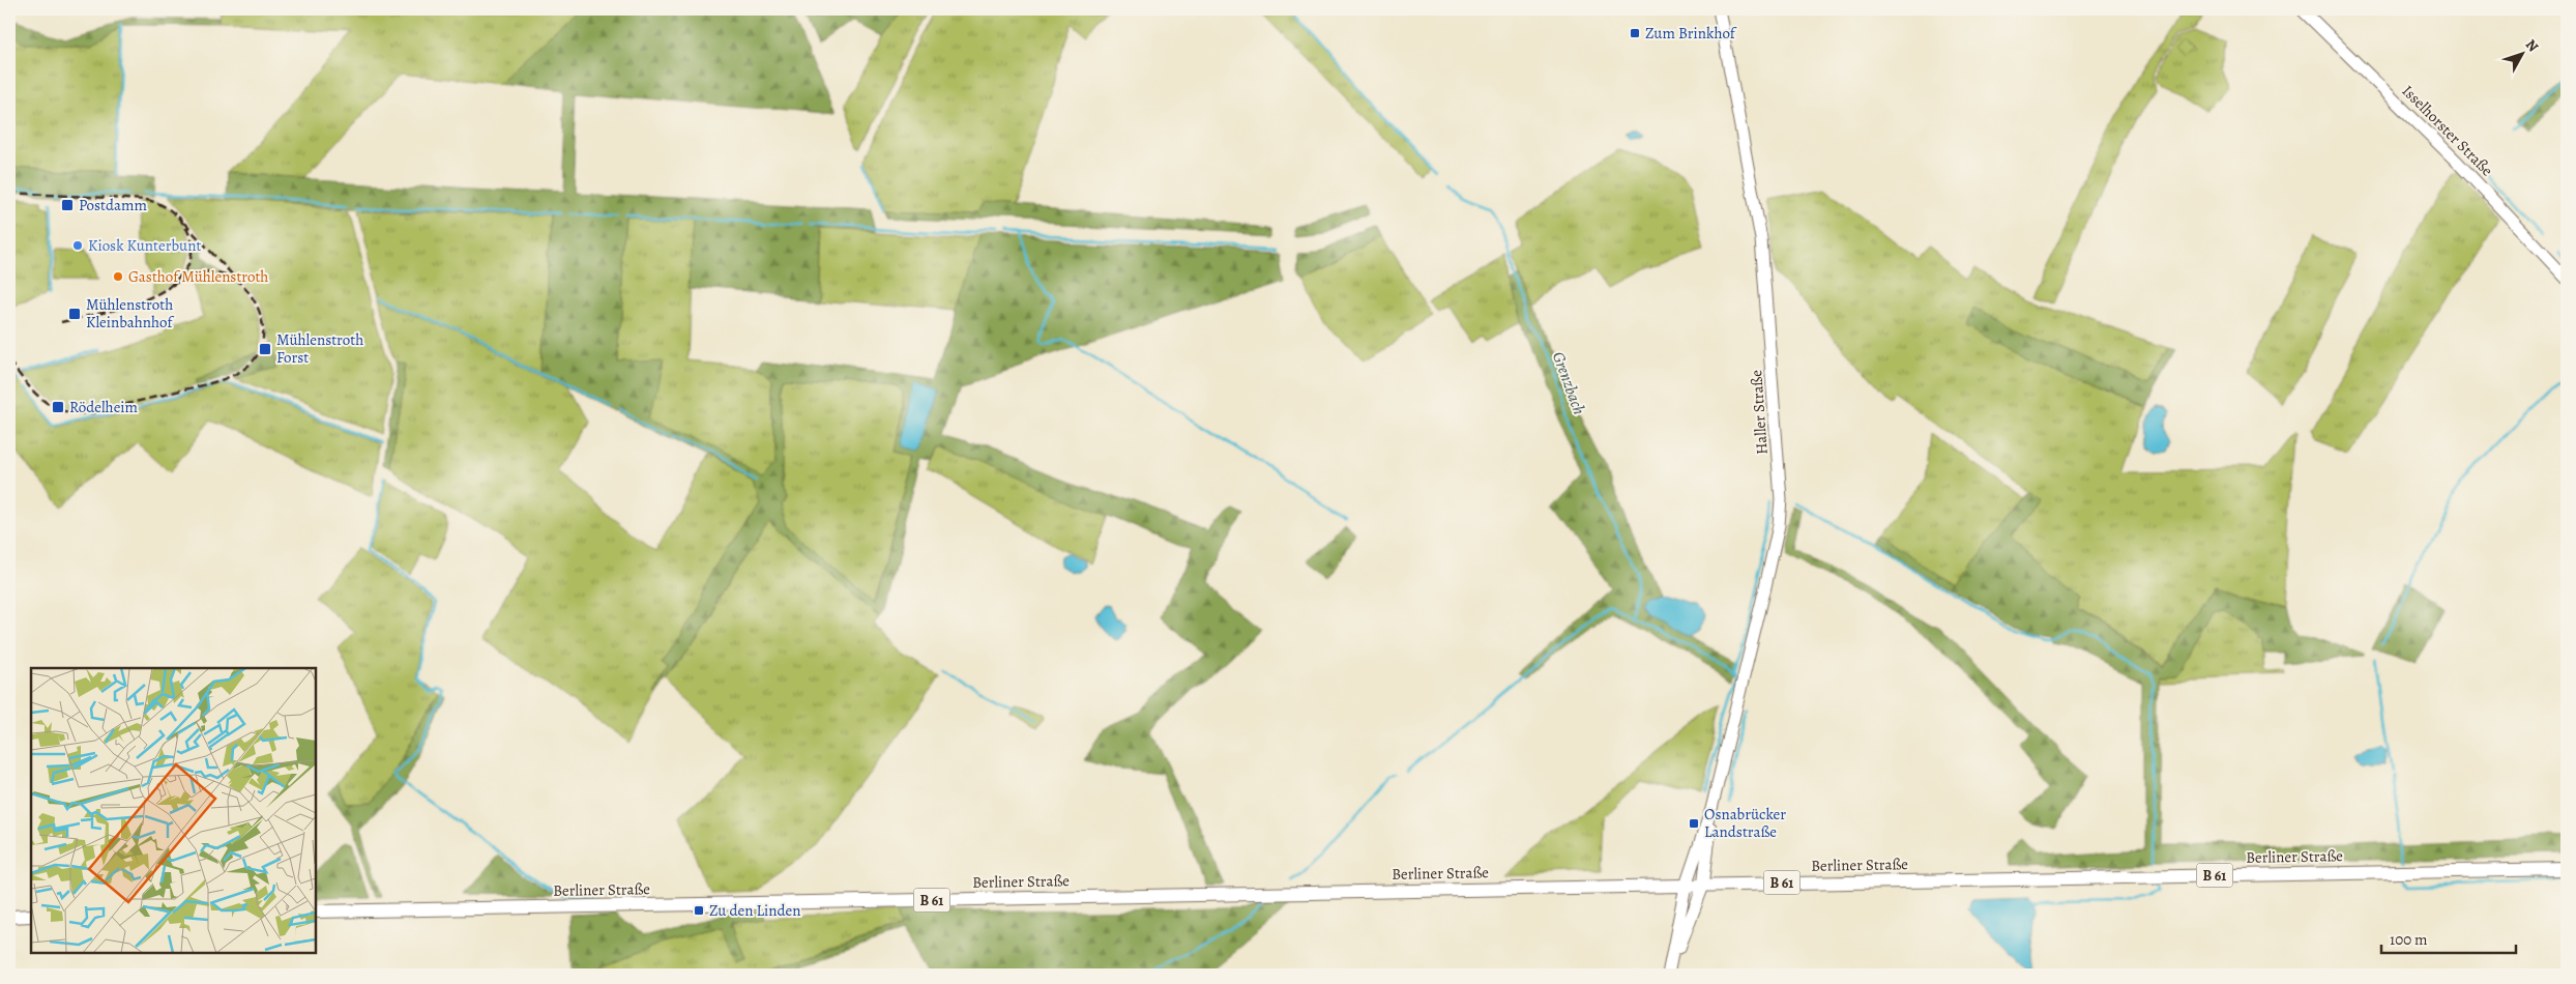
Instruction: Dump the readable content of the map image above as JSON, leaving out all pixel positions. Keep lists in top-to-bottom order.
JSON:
{
  "streets": {
    "main road": ["Berliner Straße", "B 61"],
    "street": ["Isselhorster Straße", "Haller Straße"]
  },
  "crossings": [
    ["Haller Straße", "Berliner Straße"]
  ],
  "water": ["Grenzbach"],
  "places": {
    "transit": [
      "Zum Brinkhof",
      "Postdamm",
      "Mühlenstroth Kleinbahnhof",
      "Mühlenstroth Forst",
      "Rödelheim",
      "Osnabrücker Landstraße",
      "Zu den Linden"
    ],
    "other": ["Kiosk Kunterbunt", "Gasthof Mühlenstroth"]
  },
  "scale_bar": "100 m",
  "north": "top right"
}
